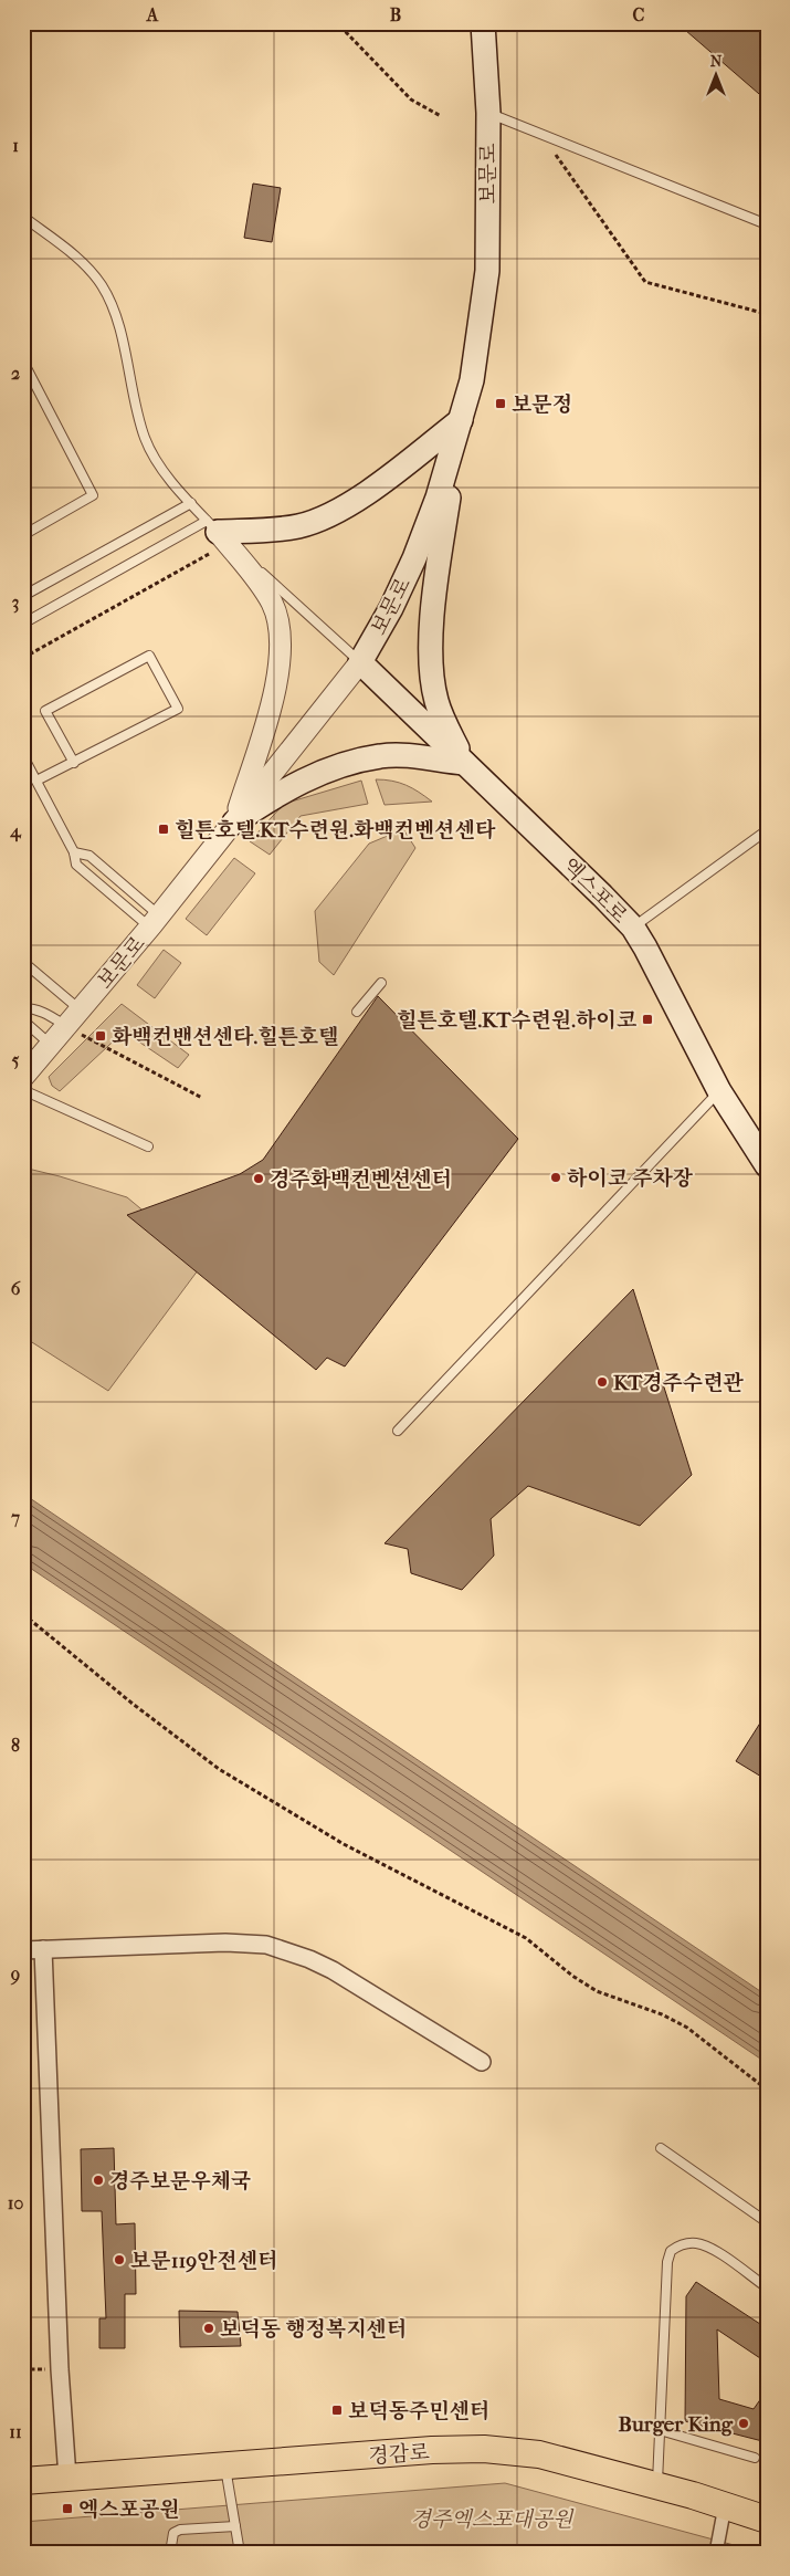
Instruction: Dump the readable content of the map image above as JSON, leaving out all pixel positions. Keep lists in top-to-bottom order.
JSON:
{
  "streets": {
    "main road": ["보문로", "엑스포로", "경감로"]
  },
  "crossings": [
    ["보문로", "엑스포로"]
  ],
  "parks": ["경주엑스포대공원"],
  "places": {
    "transit": [
      "보문정",
      "힐튼호텔.KT수련원.화백컨벤션센타",
      "힐튼호텔.KT수련원.하이코",
      "화백컨밴션센타.힐튼호텔",
      "보덕동주민센터",
      "엑스포공원"
    ],
    "other": [
      "하이코 주차장",
      "경주화백컨벤션센터",
      "KT경주수련관",
      "경주보문우체국",
      "보문119안전센터",
      "보덕동 행정복지센터",
      "Burger King"
    ]
  },
  "north": "top",
  "grid": {
    "columns": ["A", "B", "C"],
    "rows": [
      "1",
      "2",
      "3",
      "4",
      "5",
      "6",
      "7",
      "8",
      "9",
      "10",
      "11"
    ]
  }
}
